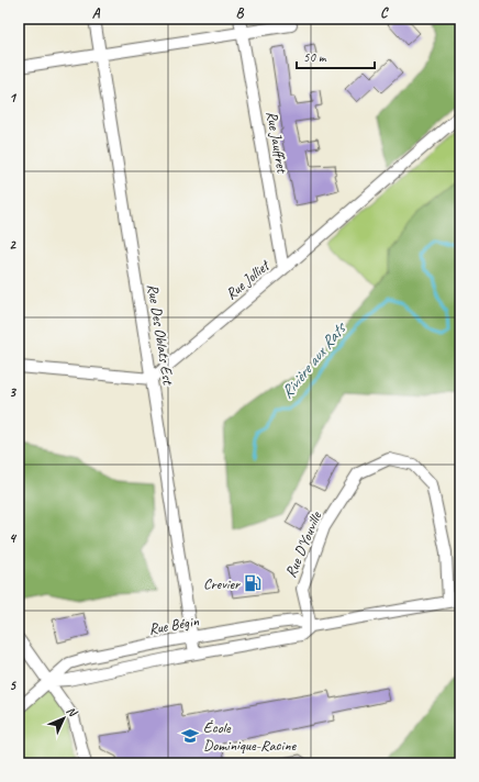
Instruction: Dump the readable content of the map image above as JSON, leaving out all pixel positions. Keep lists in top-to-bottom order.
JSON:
{
  "streets": {
    "street": [
      "Rue Jauffret",
      "Rue Jolliet",
      "Rue Des Oblats Est",
      "Rue D'Youville",
      "Rue Bégin"
    ]
  },
  "crossings": [
    ["Rue Jauffret", "Rue Jolliet"],
    ["Rue Jolliet", "Rue Des Oblats Est"],
    ["Rue Des Oblats Est", "Rue Bégin"],
    ["Rue D'Youville", "Rue Bégin"]
  ],
  "water": ["Rivière aux Rats"],
  "places": {
    "fuel station": ["Crevier"],
    "school or university": ["École Dominique-Racine"]
  },
  "scale_bar": "50 m",
  "north": "top right",
  "grid": {
    "columns": ["A", "B", "C"],
    "rows": [
      "1",
      "2",
      "3",
      "4",
      "5"
    ]
  }
}
